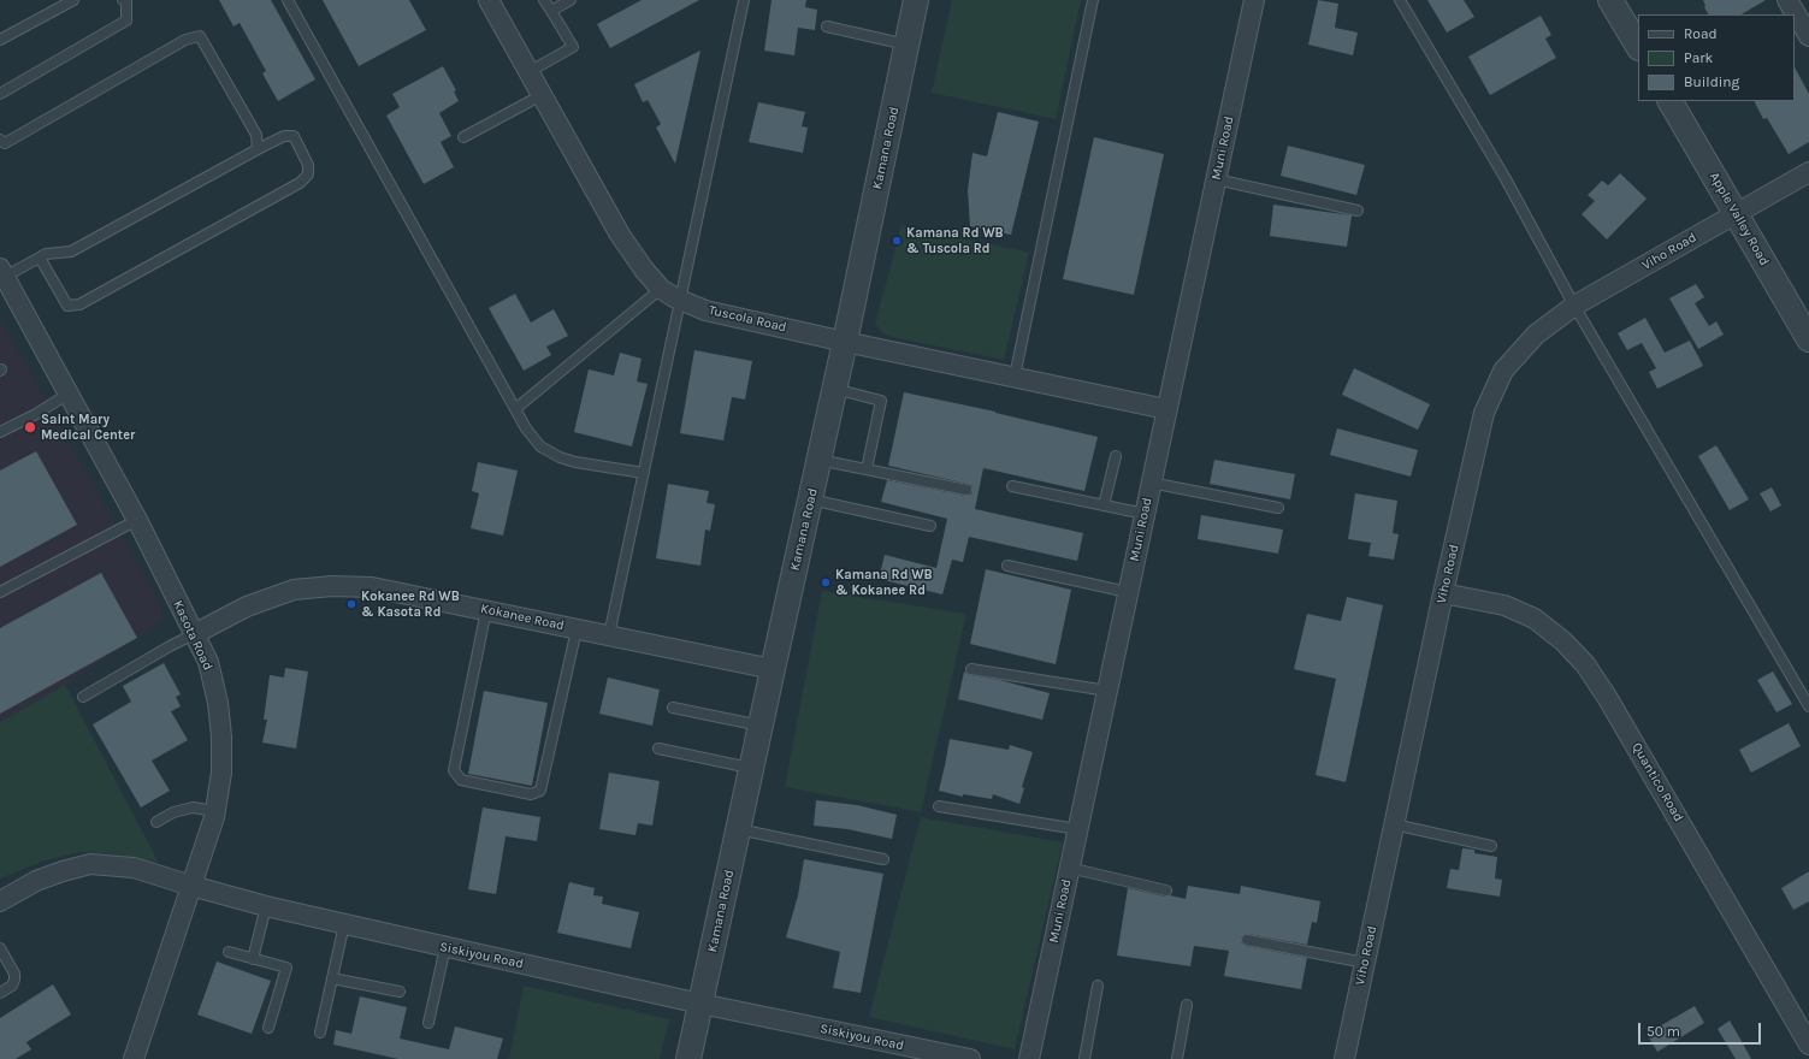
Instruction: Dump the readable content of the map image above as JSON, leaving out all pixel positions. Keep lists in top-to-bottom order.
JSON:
{
  "streets": {
    "street": [
      "Kamana Road",
      "Muni Road",
      "Apple Valley Road",
      "Viho Road",
      "Tuscola Road",
      "Kokanee Road",
      "Kasota Road",
      "Quantico Road",
      "Siskiyou Road"
    ]
  },
  "crossings": [
    ["Kamana Road", "Tuscola Road"],
    ["Kamana Road", "Kokanee Road"],
    ["Kamana Road", "Siskiyou Road"],
    ["Muni Road", "Tuscola Road"],
    ["Apple Valley Road", "Viho Road"],
    ["Viho Road", "Quantico Road"],
    ["Kokanee Road", "Kasota Road"],
    ["Kasota Road", "Siskiyou Road"]
  ],
  "places": [
    "Kamana Rd WB & Tuscola Rd",
    "Saint Mary Medical Center",
    "Kamana Rd WB & Kokanee Rd",
    "Kokanee Rd WB & Kasota Rd"
  ],
  "legend": ["Road", "Park", "Building"],
  "scale_bar": "50 m"
}
